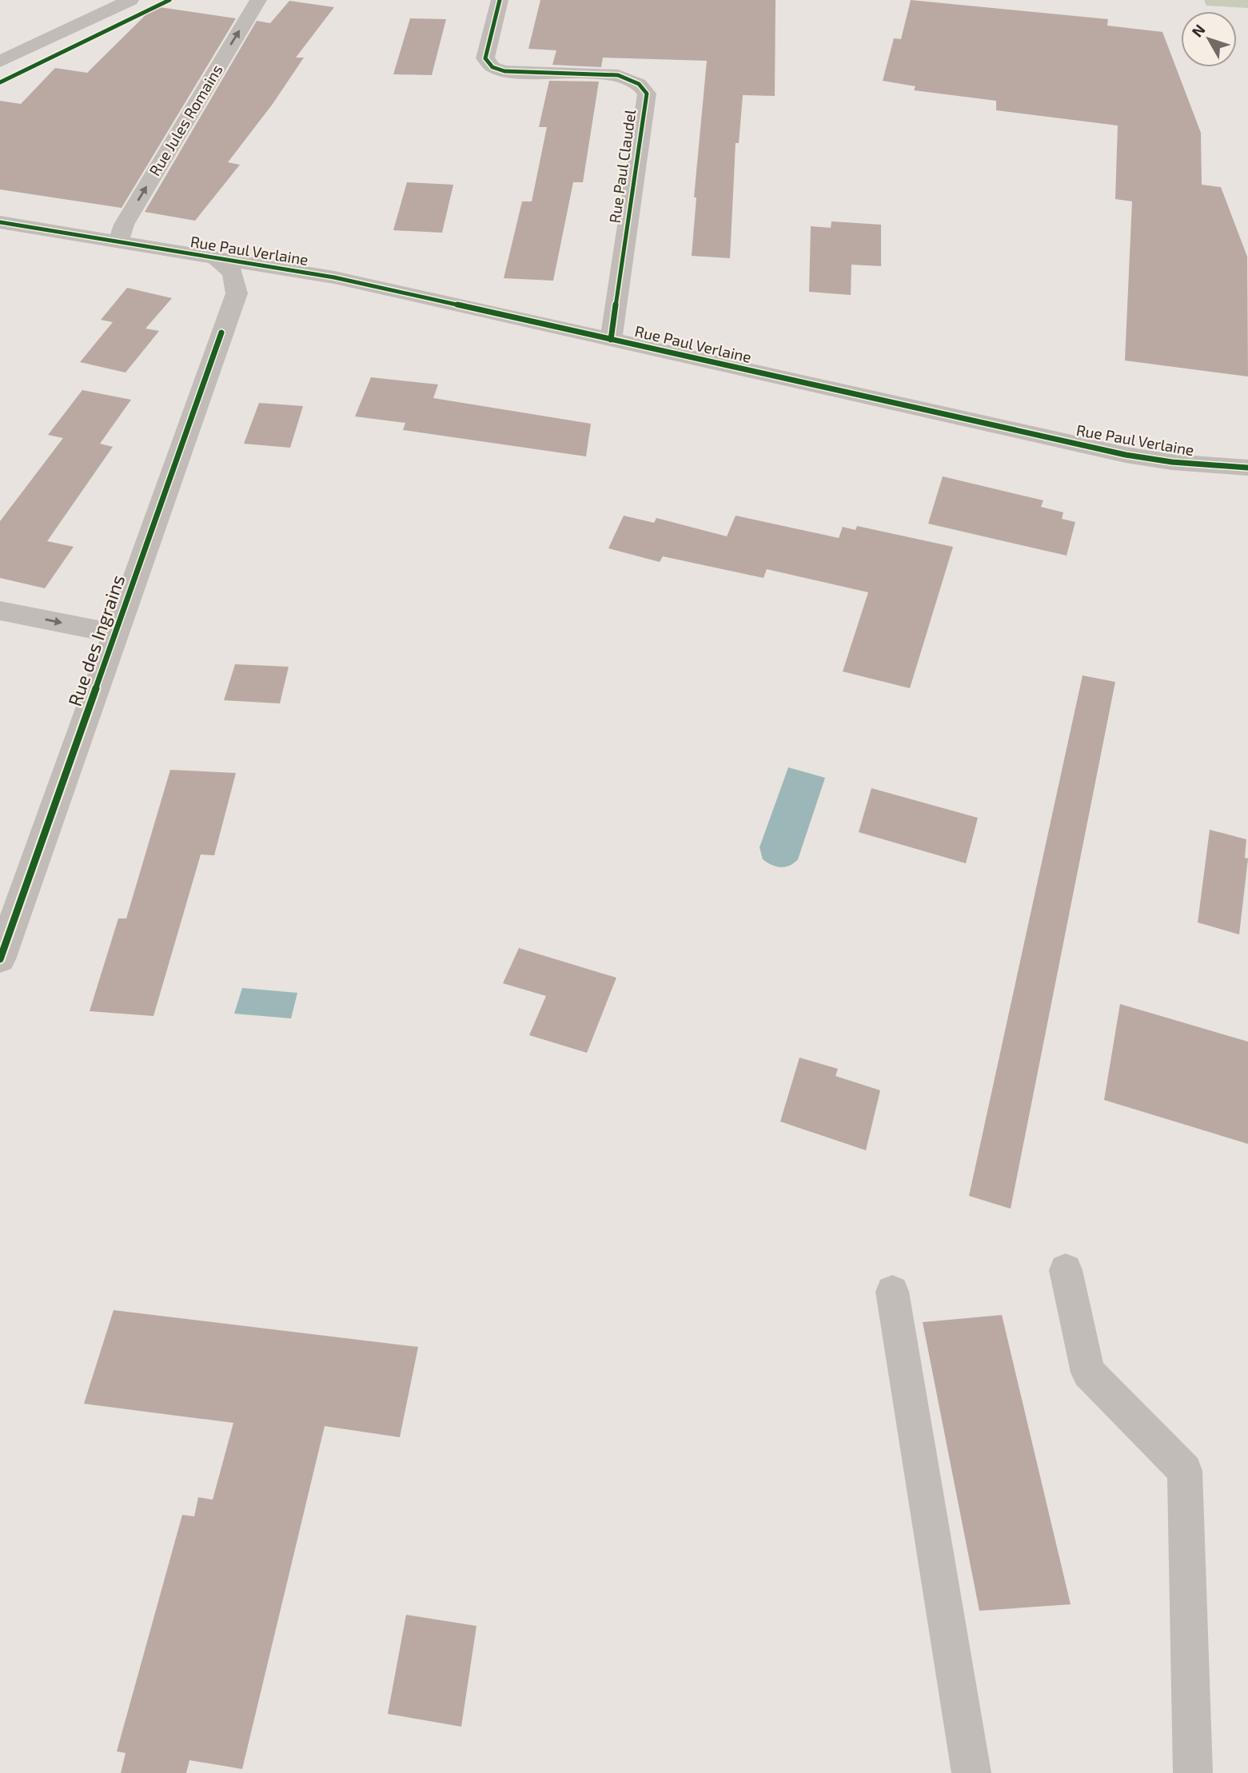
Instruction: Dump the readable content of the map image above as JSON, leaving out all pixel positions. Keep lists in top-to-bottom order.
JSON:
{
  "streets": {
    "street": [
      "Rue Jules Romains",
      "Rue Paul Claudel",
      "Rue Paul Verlaine",
      "Rue des Ingrains"
    ]
  },
  "crossings": [
    ["Rue Jules Romains", "Rue Paul Verlaine"],
    ["Rue Paul Claudel", "Rue Paul Verlaine"],
    ["Rue Paul Verlaine", "Rue des Ingrains"]
  ],
  "one_way": ["Rue Jules Romains"],
  "north": "top left"
}
